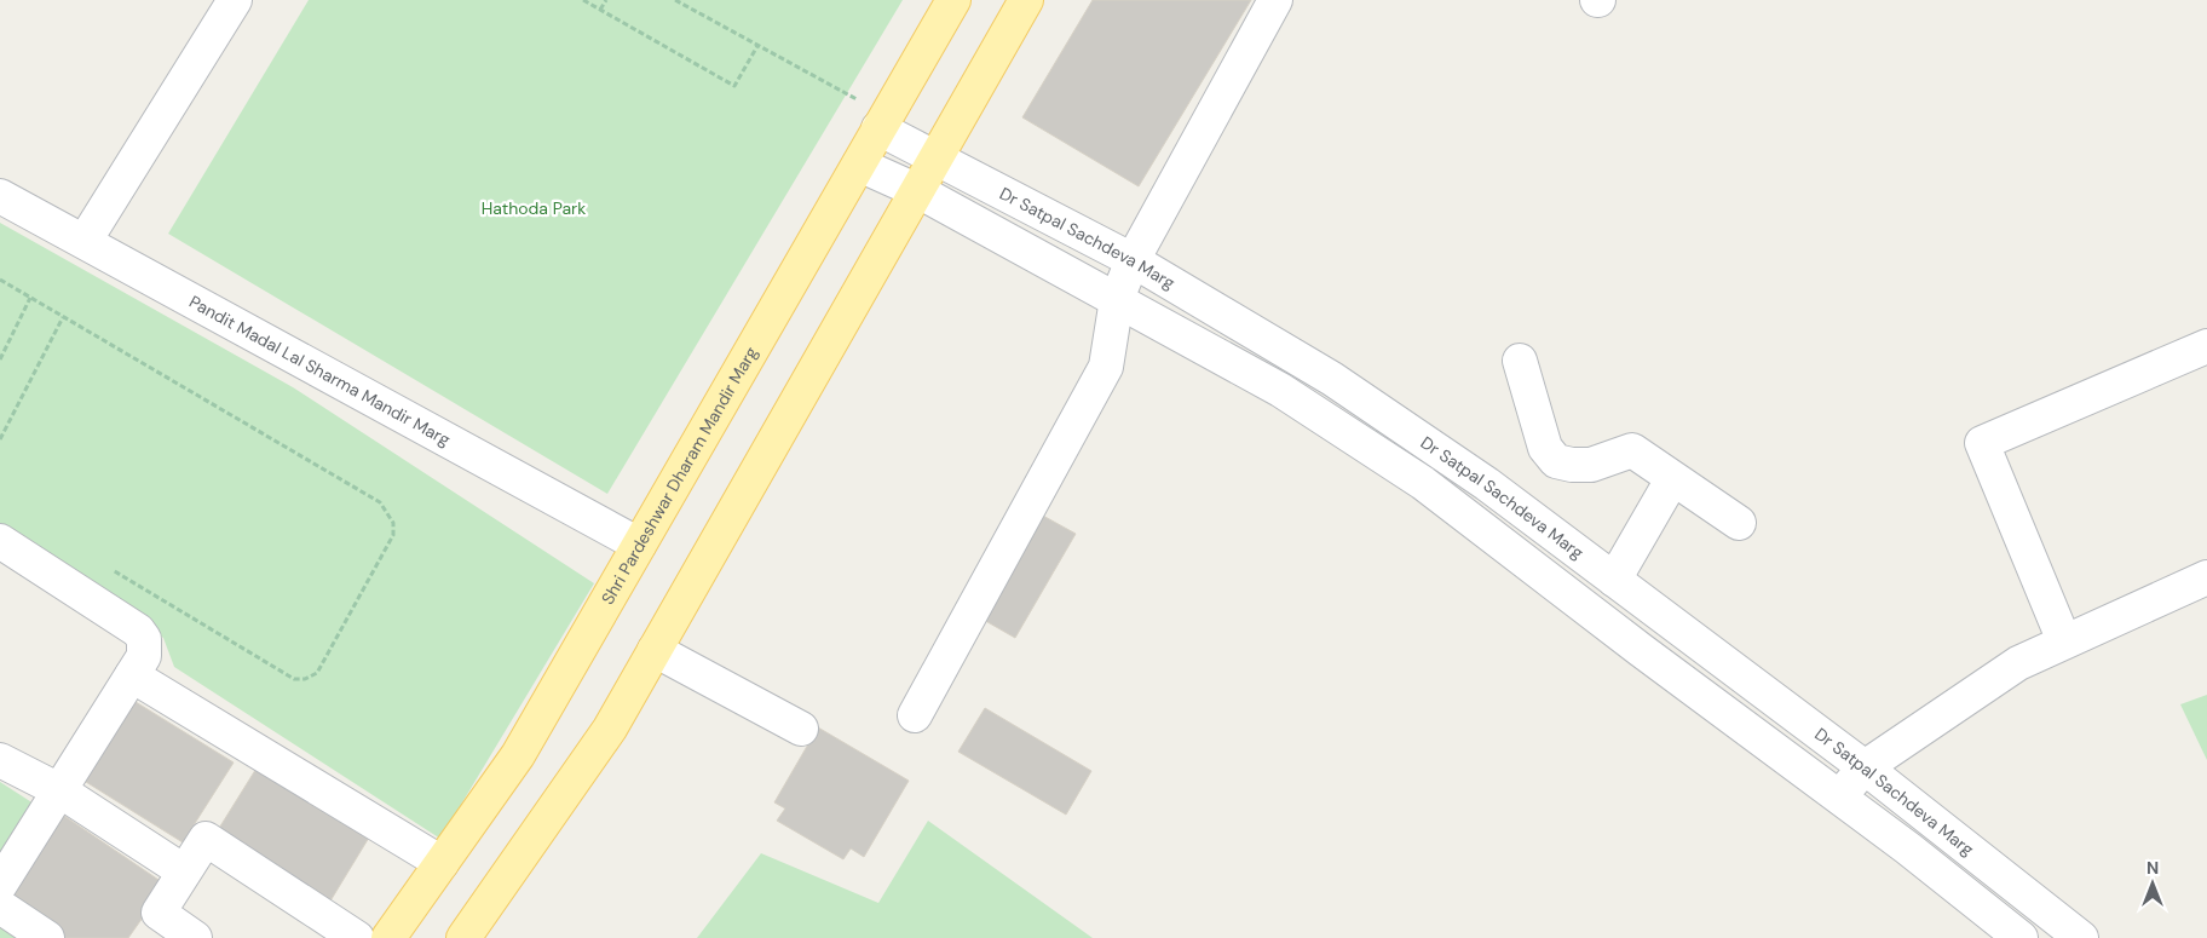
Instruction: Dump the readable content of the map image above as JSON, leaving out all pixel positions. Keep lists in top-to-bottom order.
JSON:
{
  "streets": {
    "main road": ["Shri Pardeshwar Dharam Mandir Marg"],
    "street": ["Dr Satpal Sachdeva Marg", "Pandit Madal Lal Sharma Mandir Marg"]
  },
  "crossings": [
    ["Dr Satpal Sachdeva Marg", "Shri Pardeshwar Dharam Mandir Marg"],
    ["Pandit Madal Lal Sharma Mandir Marg", "Shri Pardeshwar Dharam Mandir Marg"]
  ],
  "parks": ["Hathoda Park"],
  "north": "top"
}
